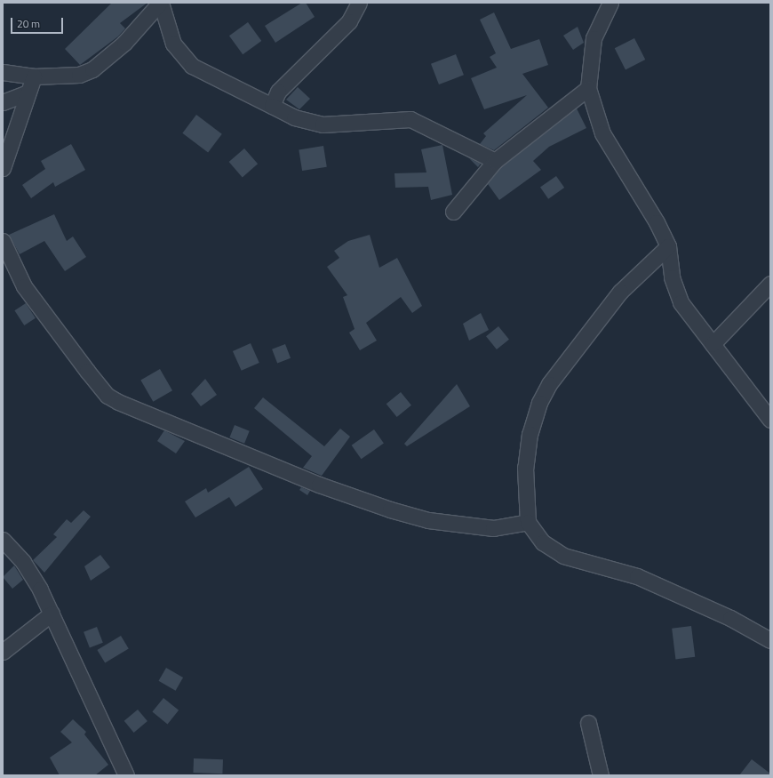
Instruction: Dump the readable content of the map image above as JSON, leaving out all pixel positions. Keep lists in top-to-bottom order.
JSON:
{
  "scale_bar": "20 m"
}
